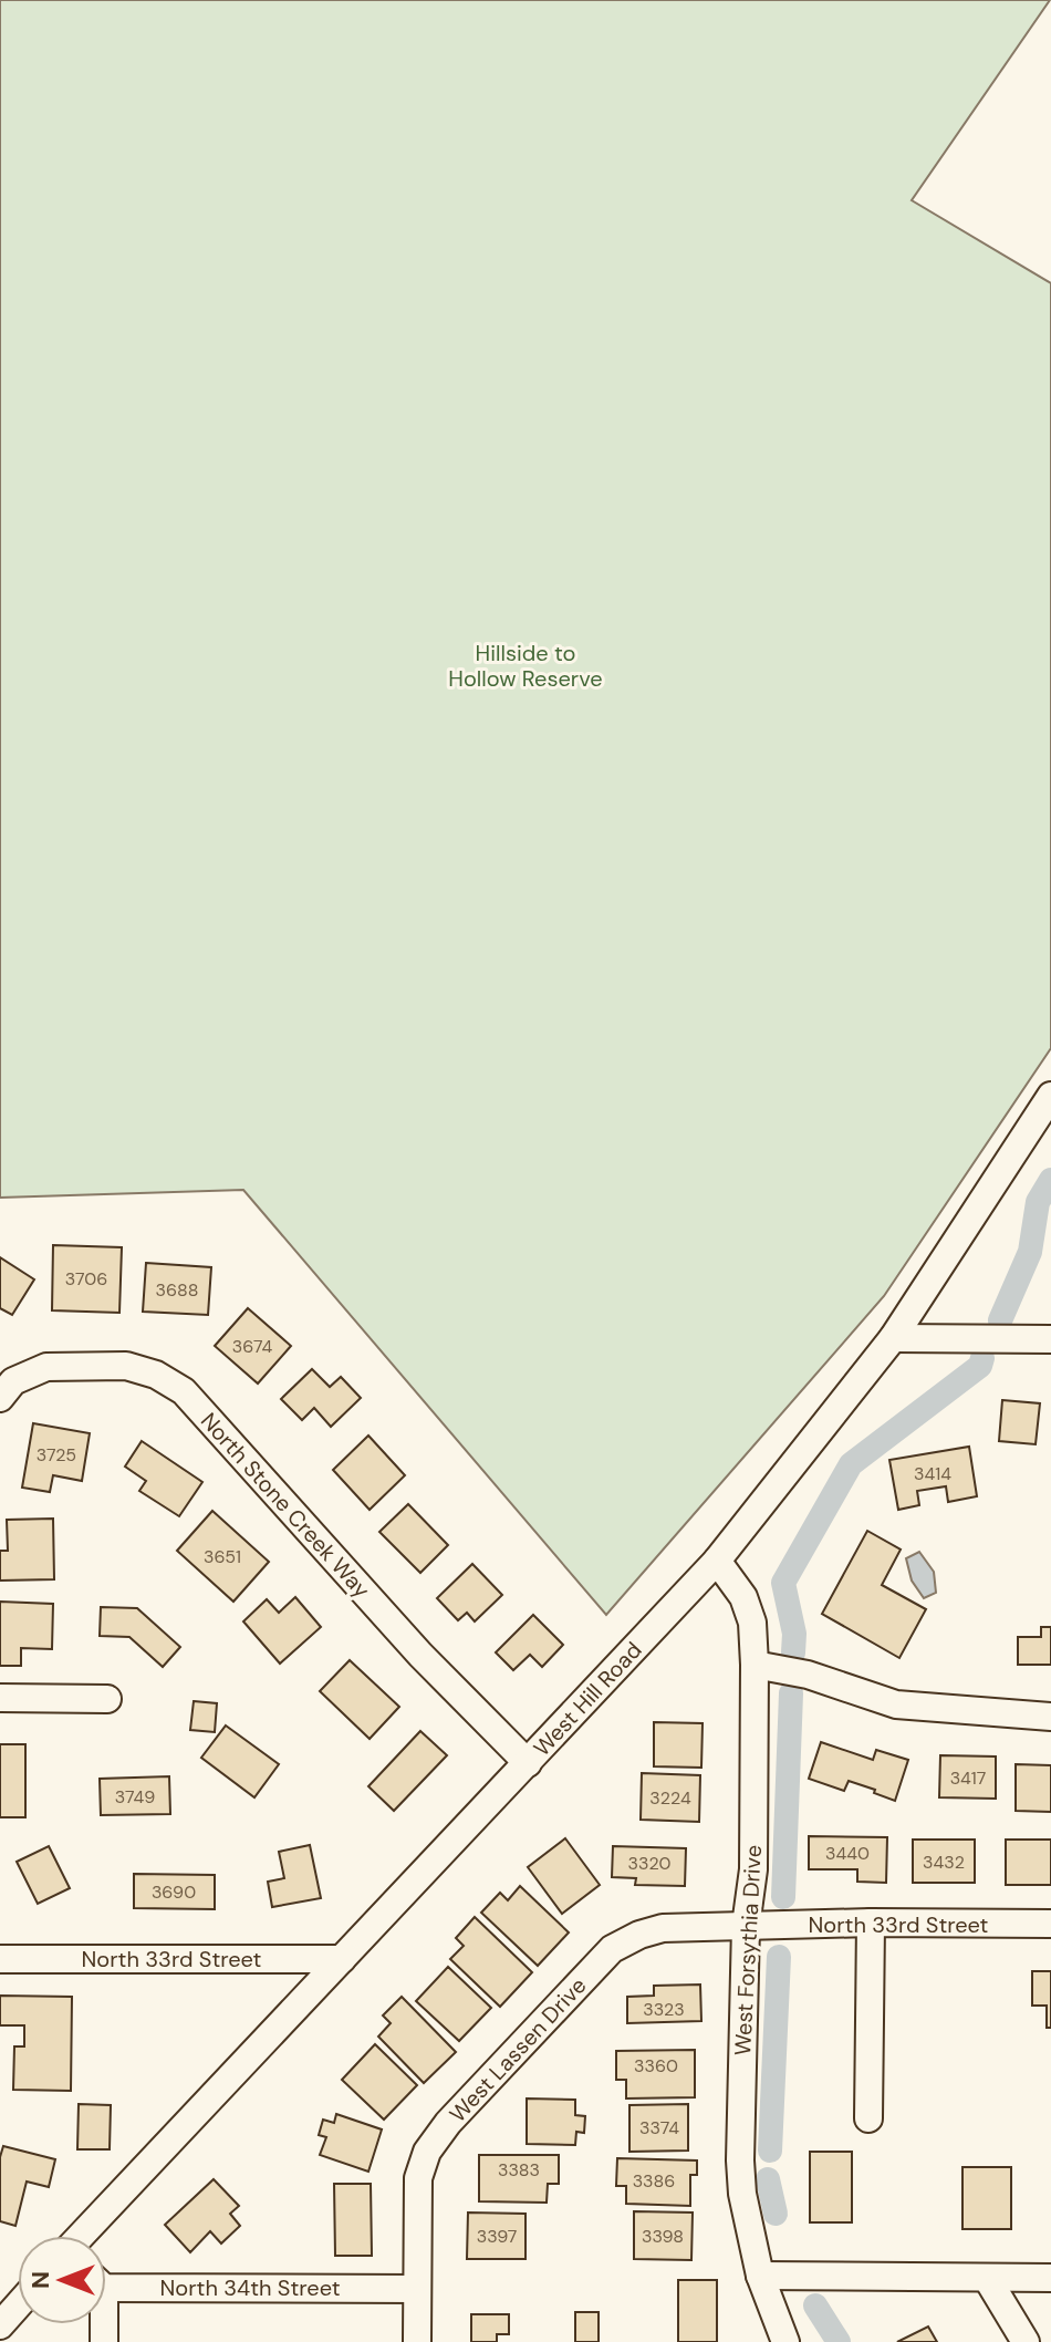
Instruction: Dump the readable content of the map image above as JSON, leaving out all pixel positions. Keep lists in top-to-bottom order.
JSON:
{
  "streets": {
    "street": [
      "North Stone Creek Way",
      "West Hill Road",
      "North 33rd Street",
      "West Forsythia Drive",
      "West Lassen Drive",
      "North 34th Street"
    ]
  },
  "crossings": [
    ["North Stone Creek Way", "West Hill Road"],
    ["West Hill Road", "North 33rd Street"],
    ["West Hill Road", "West Forsythia Drive"],
    ["North 33rd Street", "West Forsythia Drive"],
    ["North 33rd Street", "West Lassen Drive"],
    ["West Forsythia Drive", "West Lassen Drive"],
    ["West Lassen Drive", "North 34th Street"]
  ],
  "parks": ["Hillside to Hollow Reserve"],
  "house_numbers": [
    "3706",
    "3688",
    "3674",
    "3725",
    "3414",
    "3651",
    "3417",
    "3749",
    "3224",
    "3440",
    "3432",
    "3320",
    "3690",
    "3323",
    "3360",
    "3374",
    "3383",
    "3386",
    "3397",
    "3398"
  ],
  "north": "left"
}
